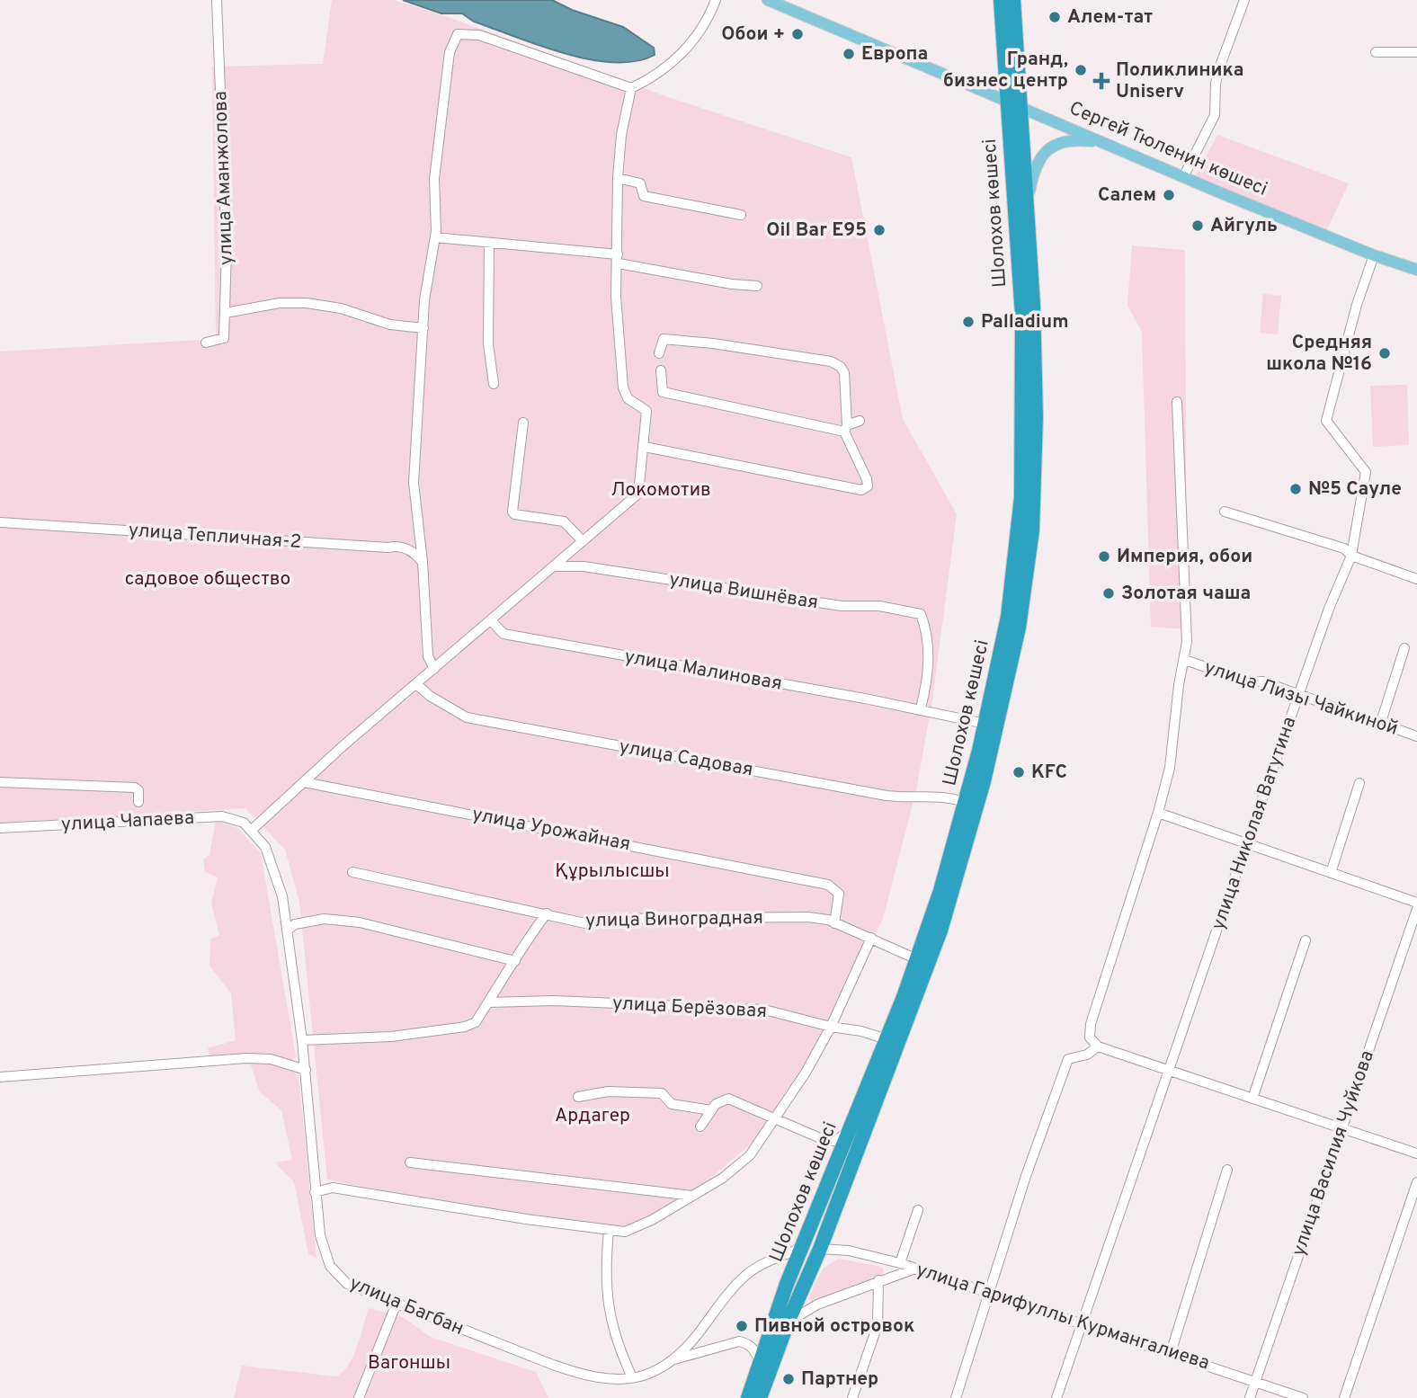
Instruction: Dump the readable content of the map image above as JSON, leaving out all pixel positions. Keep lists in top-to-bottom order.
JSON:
{
  "streets": {
    "highway": ["Сергей Тюленин көшесі", "Шолохов көшесі"],
    "street": [
      "улица Аманжолова",
      "улица Тепличная-2",
      "улица Вишнёвая",
      "улица Малиновая",
      "улица Лизы Чайкиной",
      "улица Садовая",
      "улица Чапаева",
      "улица Николая Ватутина",
      "улица Урожайная",
      "улица Виноградная",
      "улица Берёзовая",
      "улица Василия Чуйкова",
      "улица Багбан",
      "улица Гарифуллы Курмангалиева"
    ]
  },
  "crossings": [
    ["Сергей Тюленин көшесі", "Шолохов көшесі"],
    ["Сергей Тюленин көшесі", "улица Николая Ватутина"],
    ["Шолохов көшесі", "улица Малиновая"],
    ["Шолохов көшесі", "улица Садовая"],
    ["Шолохов көшесі", "улица Виноградная"],
    ["Шолохов көшесі", "улица Берёзовая"],
    ["Шолохов көшесі", "улица Багбан"],
    ["Шолохов көшесі", "улица Гарифуллы Курмангалиева"],
    ["улица Вишнёвая", "улица Малиновая"],
    ["улица Лизы Чайкиной", "улица Николая Ватутина"],
    ["улица Чапаева", "улица Багбан"],
    ["улица Николая Ватутина", "улица Гарифуллы Курмангалиева"],
    ["улица Урожайная", "улица Виноградная"],
    ["улица Василия Чуйкова", "улица Гарифуллы Курмангалиева"]
  ],
  "parks": [
    "Локомотив",
    "садовое общество",
    "Құрылысшы",
    "Ардагер",
    "Вагоншы"
  ],
  "places": {
    "other": [
      "Алем-тат",
      "Обои +",
      "Европа",
      "Гранд, бизнес центр",
      "Салем",
      "Айгуль",
      "Oil Bar E95",
      "Palladium",
      "Средняя школа №16",
      "№5 Сауле",
      "Империя, обои",
      "Золотая чаша",
      "KFC",
      "Пивной островок",
      "Партнер"
    ],
    "health": ["Поликлиника Uniserv"]
  }
}
